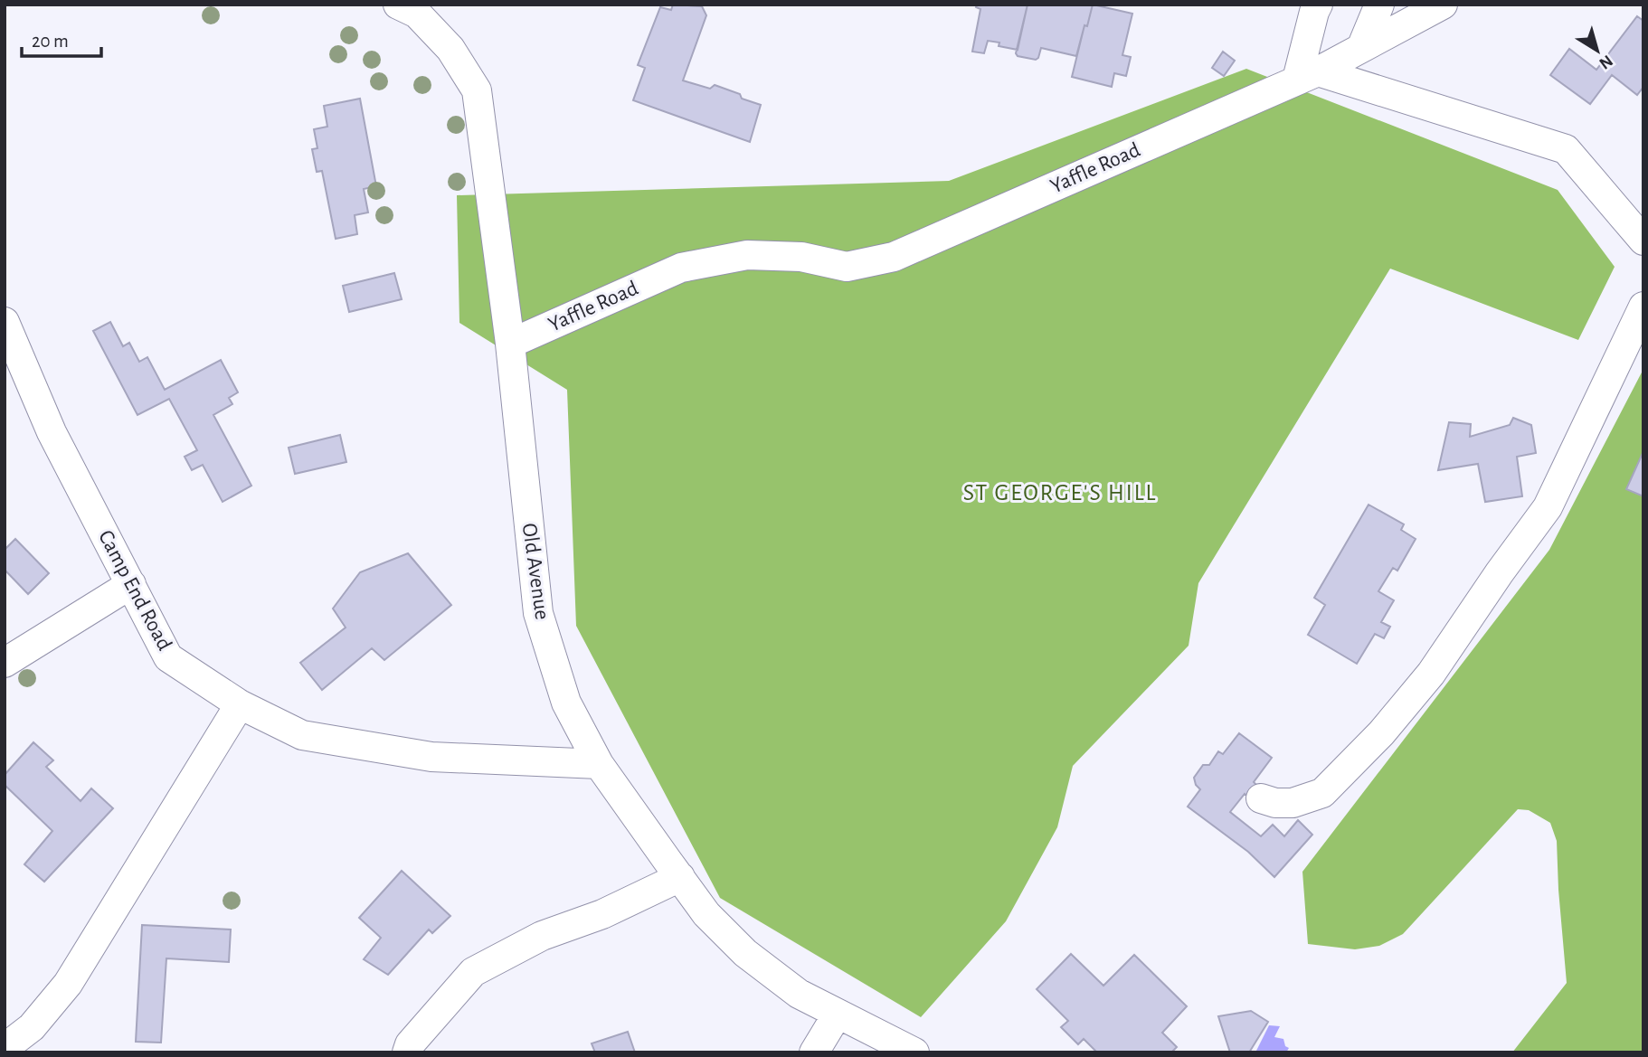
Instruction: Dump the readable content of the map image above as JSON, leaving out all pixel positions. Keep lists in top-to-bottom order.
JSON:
{
  "streets": {
    "street": ["Yaffle Road", "Old Avenue", "Camp End Road"]
  },
  "crossings": [
    ["Yaffle Road", "Old Avenue"],
    ["Old Avenue", "Camp End Road"]
  ],
  "districts": ["ST GEORGE'S HILL"],
  "scale_bar": "20 m",
  "north": "bottom right"
}
